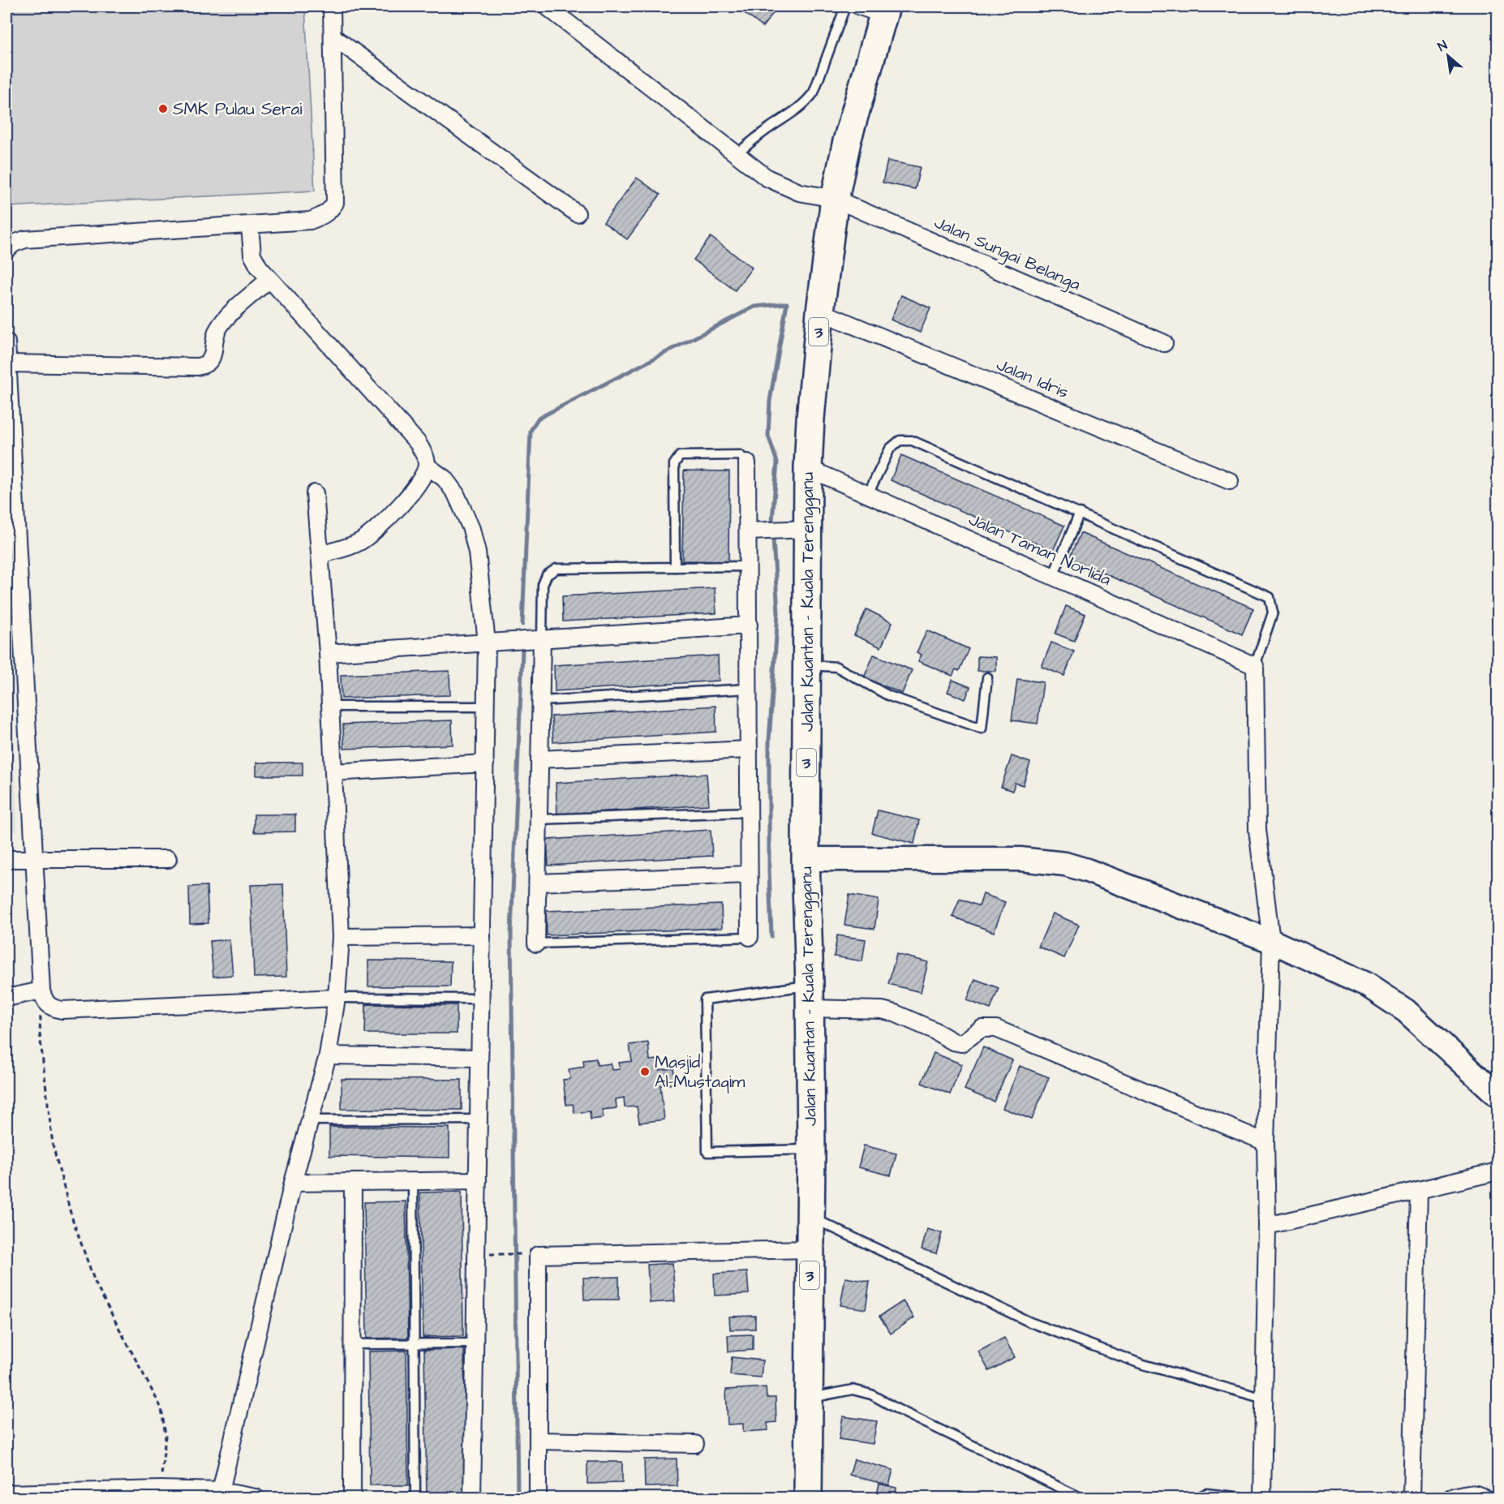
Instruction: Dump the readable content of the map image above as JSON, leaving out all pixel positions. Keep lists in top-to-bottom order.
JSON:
{
  "streets": {
    "highway": ["3", "Jalan Kuantan - Kuala Terengganu"],
    "street": ["Jalan Sungai Belanga", "Jalan Idris", "Jalan Taman Norlida"]
  },
  "crossings": [
    ["Jalan Sungai Belanga", "Jalan Kuantan - Kuala Terengganu"],
    ["Jalan Idris", "Jalan Kuantan - Kuala Terengganu"],
    ["Jalan Taman Norlida", "Jalan Kuantan - Kuala Terengganu"]
  ],
  "places": ["SMK Pulau Serai", "Masjid Al-Mustaqim"],
  "north": "top left"
}
